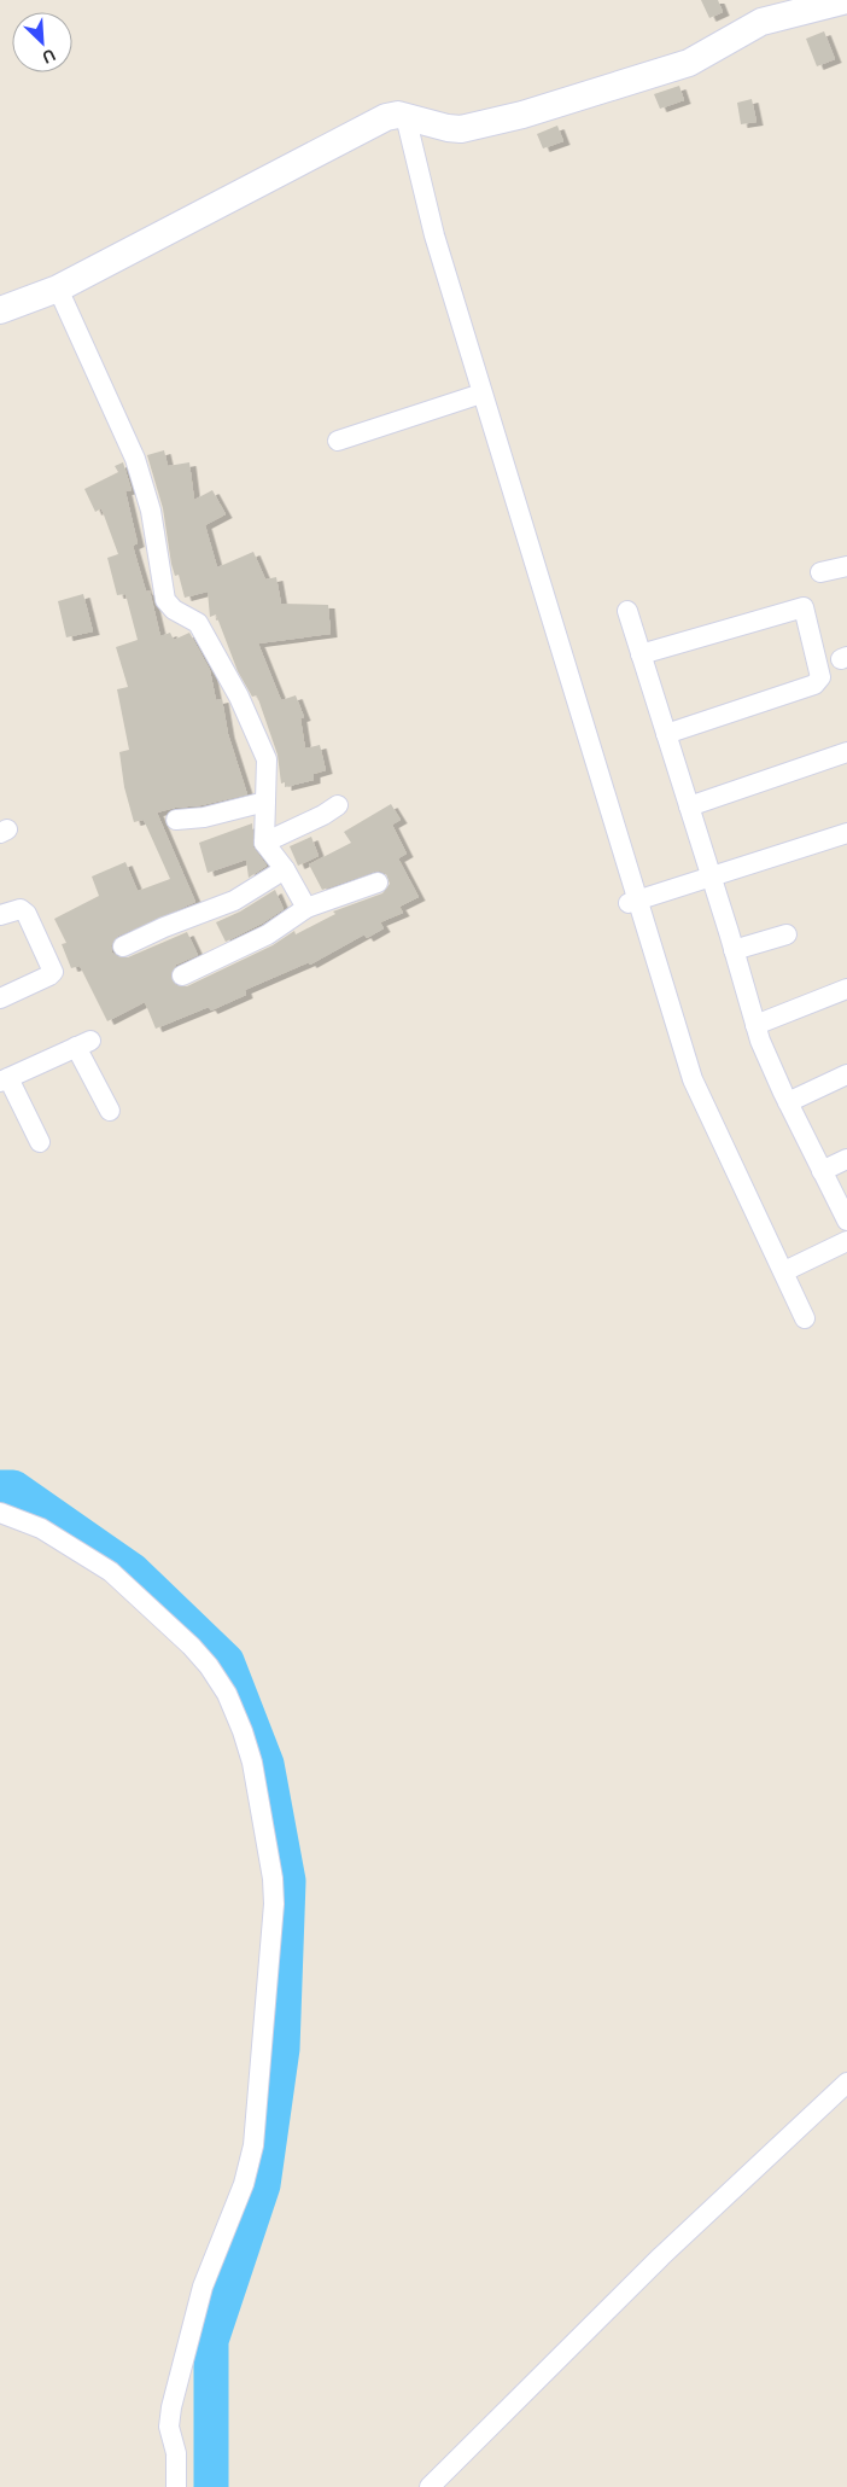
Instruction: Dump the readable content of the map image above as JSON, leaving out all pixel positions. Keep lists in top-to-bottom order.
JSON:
{
  "north": "bottom right"
}
